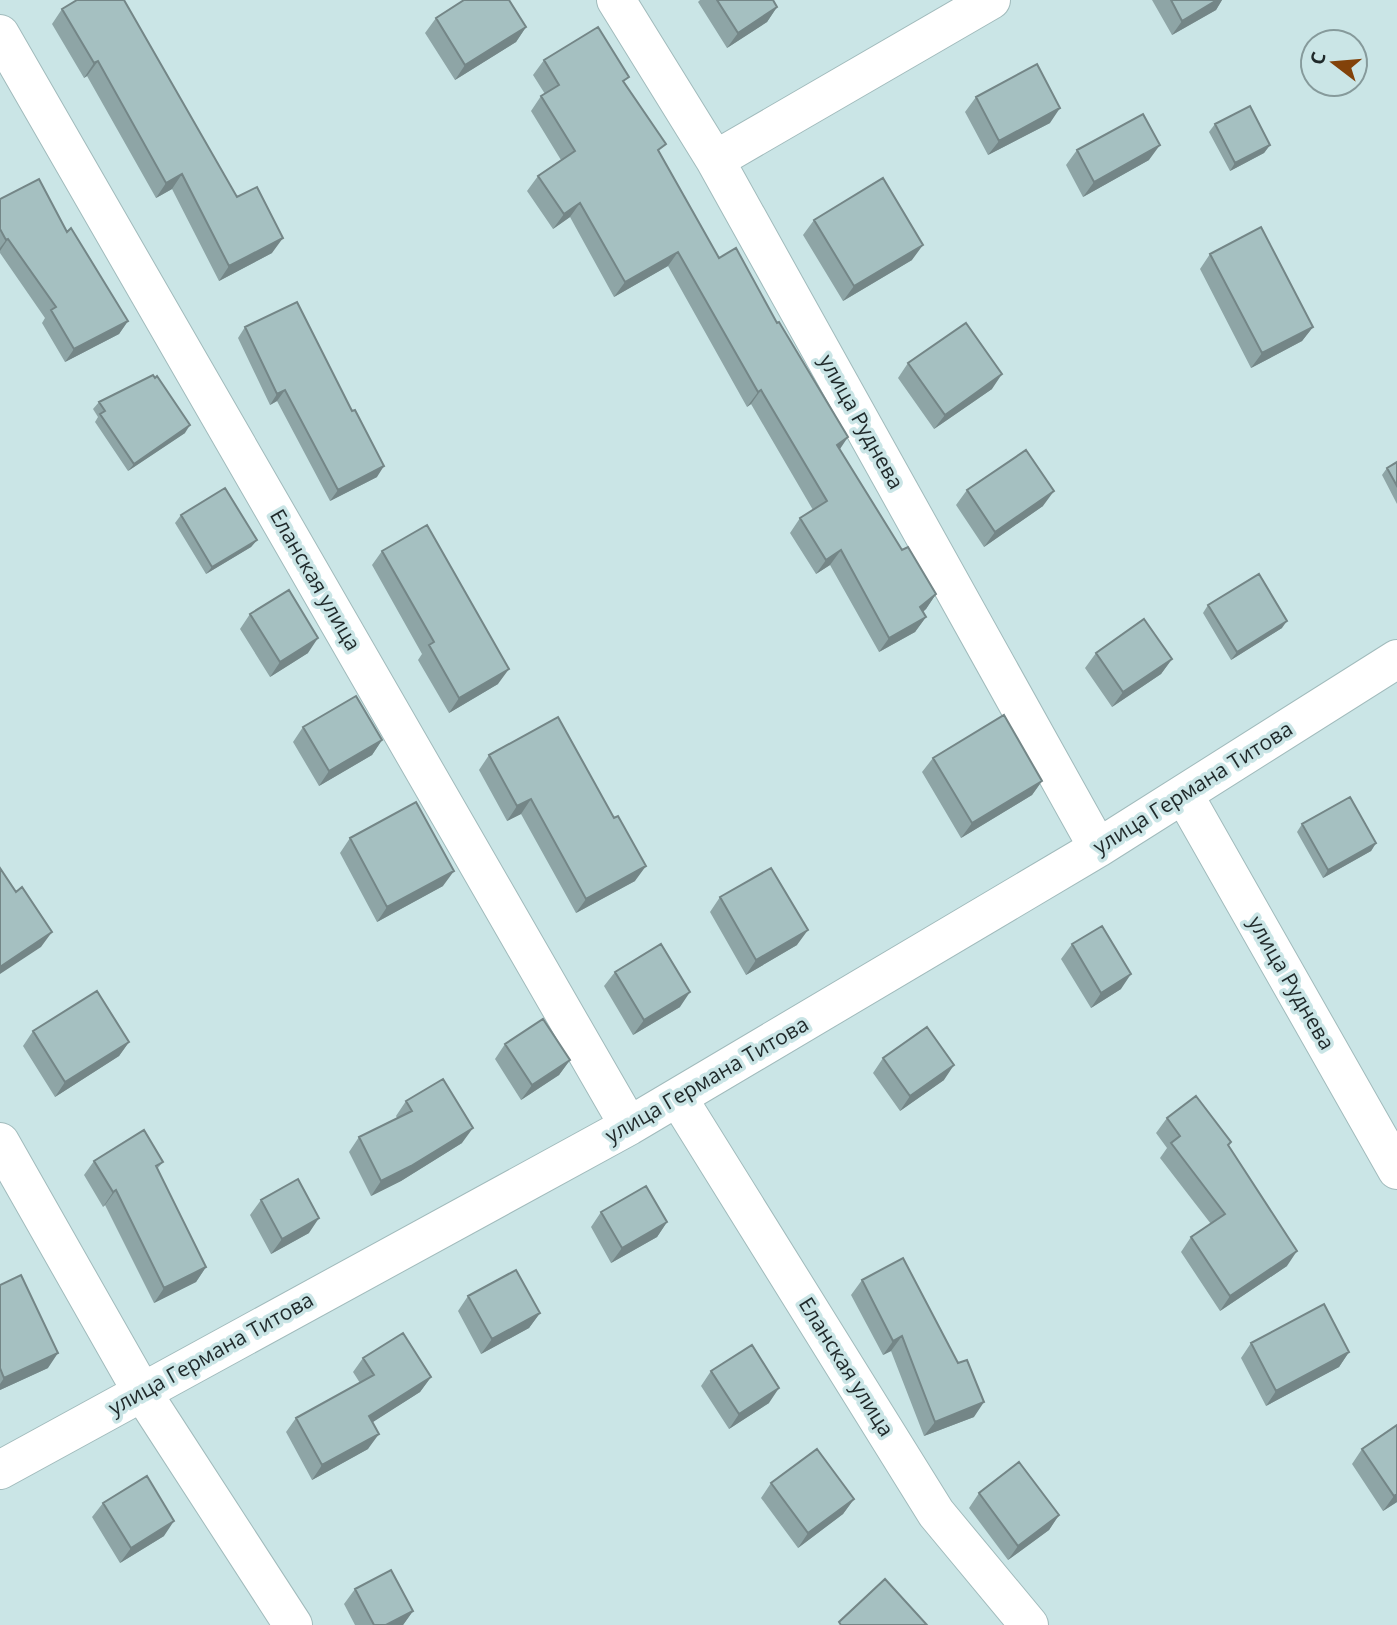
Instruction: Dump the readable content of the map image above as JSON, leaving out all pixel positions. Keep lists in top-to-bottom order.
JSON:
{
  "streets": {
    "street": ["улица Руднева", "Еланская улица", "улица Германа Титова"]
  },
  "crossings": [
    ["улица Руднева", "улица Германа Титова"],
    ["Еланская улица", "улица Германа Титова"]
  ],
  "north": "left"
}
